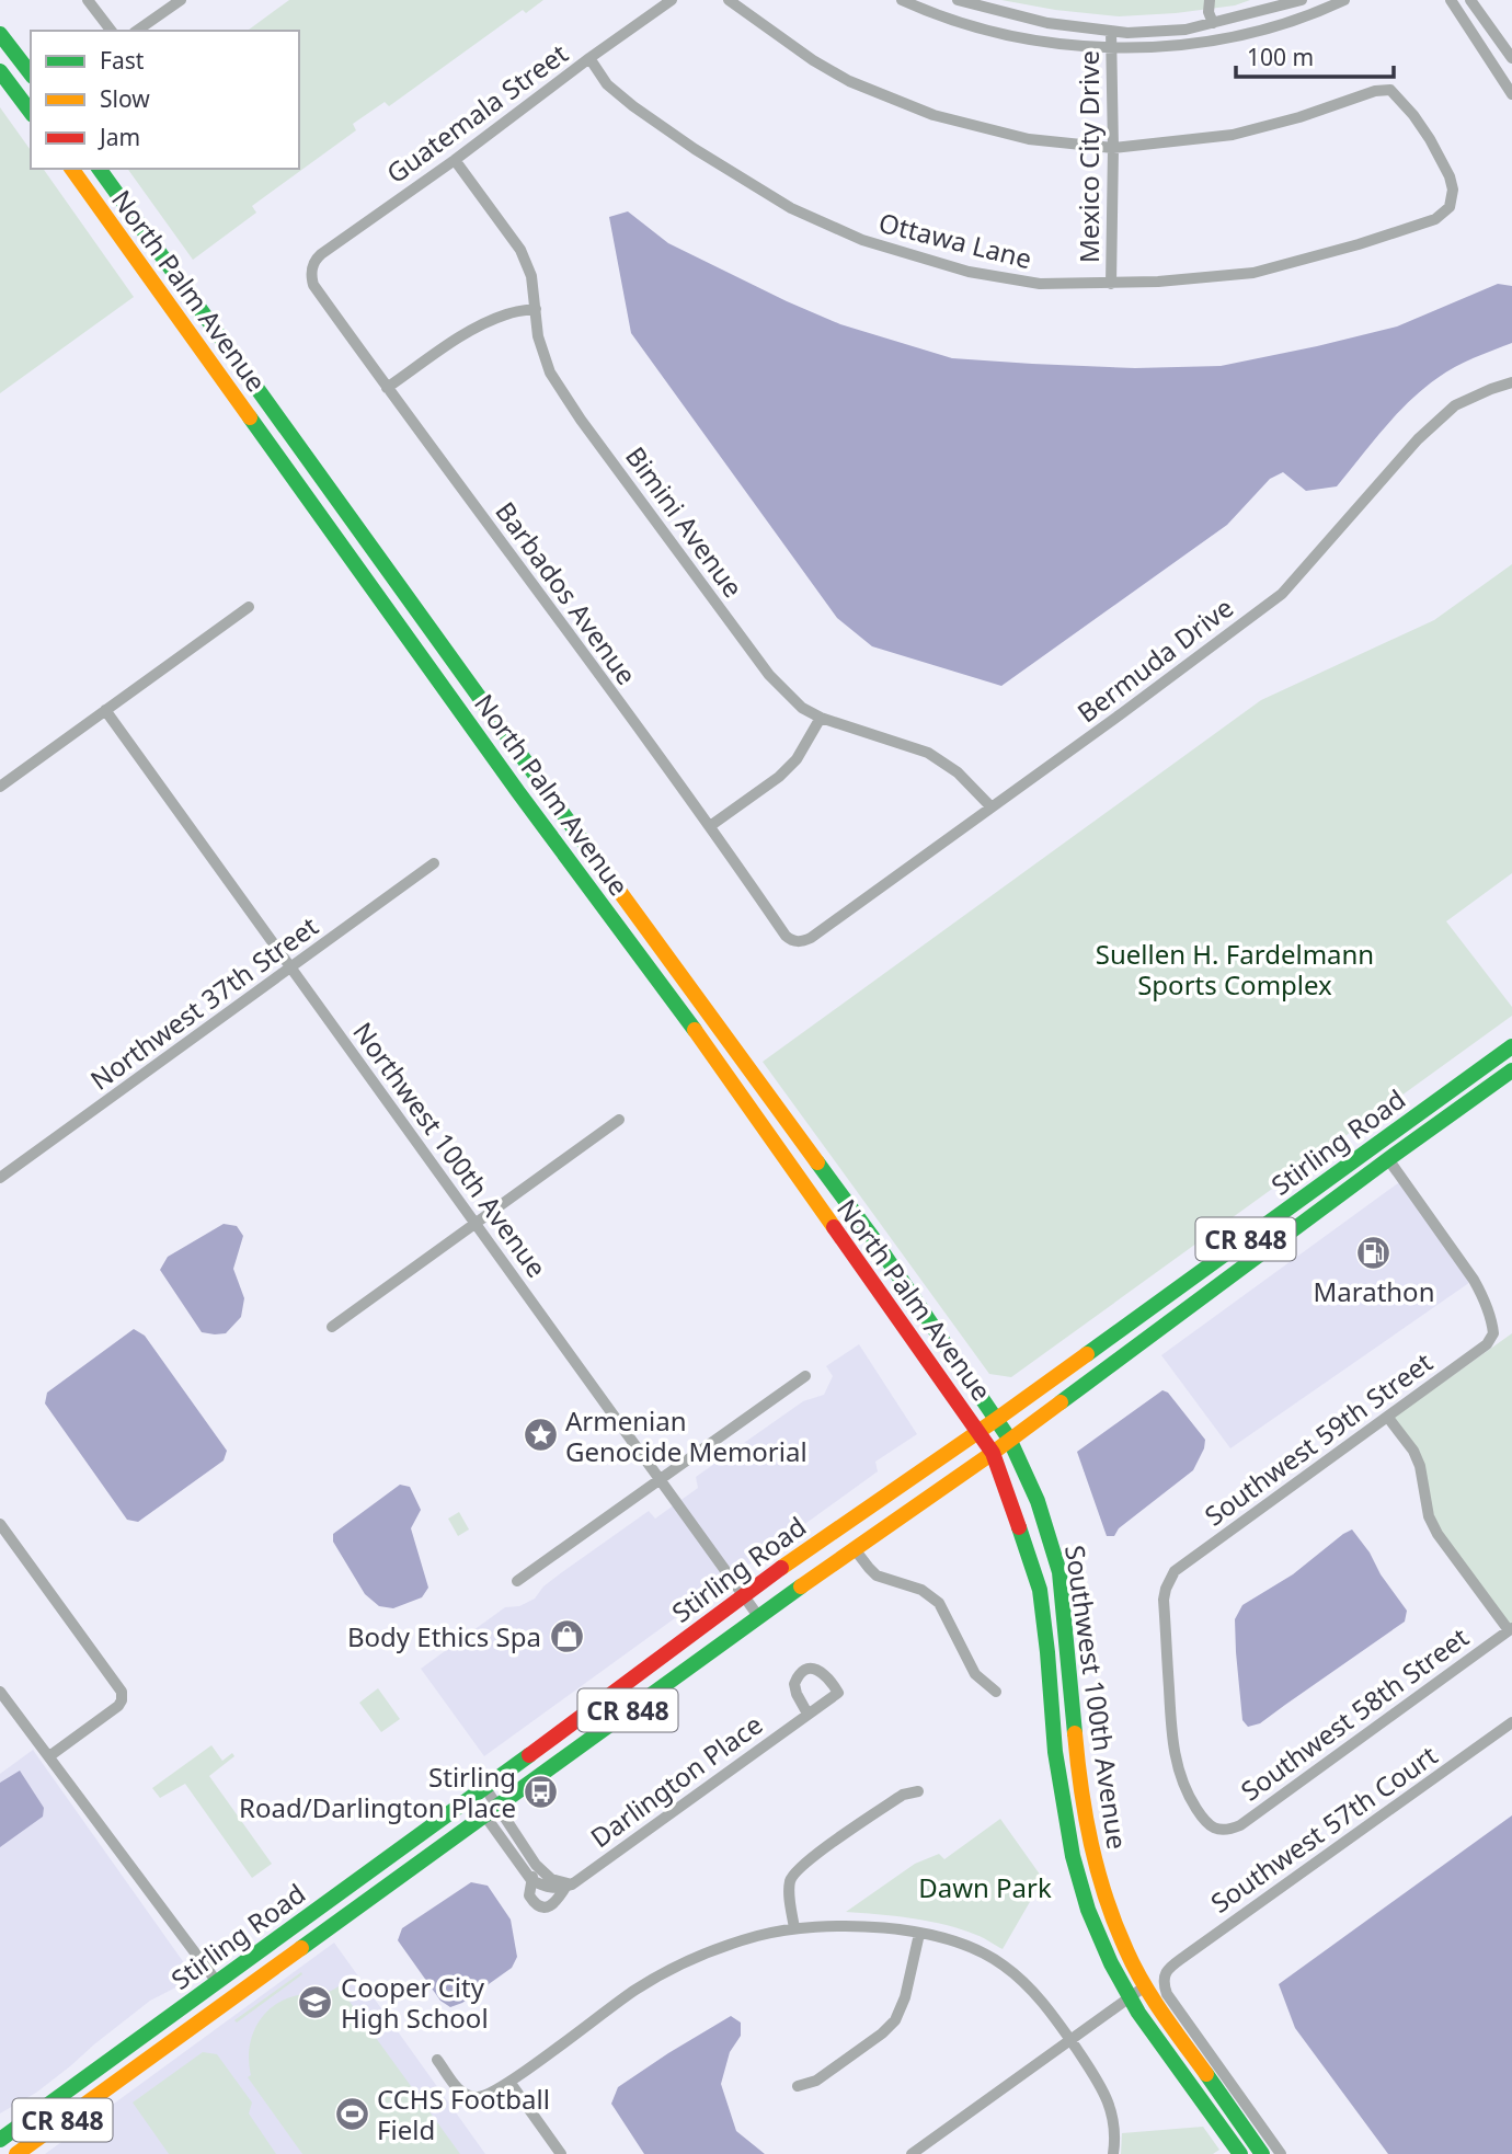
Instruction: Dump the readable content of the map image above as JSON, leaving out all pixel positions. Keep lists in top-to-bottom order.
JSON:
{
  "streets": {
    "main road": [
      "North Palm Avenue",
      "Stirling Road",
      "CR 848",
      "Southwest 100th Avenue"
    ],
    "street": [
      "Guatemala Street",
      "Mexico City Drive",
      "Ottawa Lane",
      "Bimini Avenue",
      "Barbados Avenue",
      "Bermuda Drive",
      "Northwest 37th Street",
      "Northwest 100th Avenue",
      "Southwest 59th Street",
      "Southwest 58th Street",
      "Darlington Place",
      "Southwest 57th Court"
    ]
  },
  "crossings": [
    ["Guatemala Street", "Ottawa Lane"],
    ["Guatemala Street", "Bimini Avenue"],
    ["Guatemala Street", "Barbados Avenue"],
    ["Mexico City Drive", "Ottawa Lane"],
    ["North Palm Avenue", "Stirling Road"],
    ["North Palm Avenue", "Southwest 100th Avenue"],
    ["Bimini Avenue", "Bermuda Drive"],
    ["Barbados Avenue", "Bermuda Drive"],
    ["Northwest 37th Street", "Northwest 100th Avenue"],
    ["Stirling Road", "Northwest 100th Avenue"],
    ["Stirling Road", "Southwest 59th Street"],
    ["Stirling Road", "Southwest 100th Avenue"],
    ["Southwest 59th Street", "Southwest 58th Street"]
  ],
  "parks": ["Suellen H. Fardelmann Sports Complex", "Dawn Park"],
  "places": {
    "fuel station": ["Marathon"],
    "place": ["Armenian Genocide Memorial"],
    "shop": ["Body Ethics Spa"],
    "bus stop": ["Stirling Road/Darlington Place"],
    "school or university": ["Cooper City High School"],
    "sports": ["CCHS Football Field"]
  },
  "legend": ["Fast", "Slow", "Jam"],
  "scale_bar": "100 m"
}
